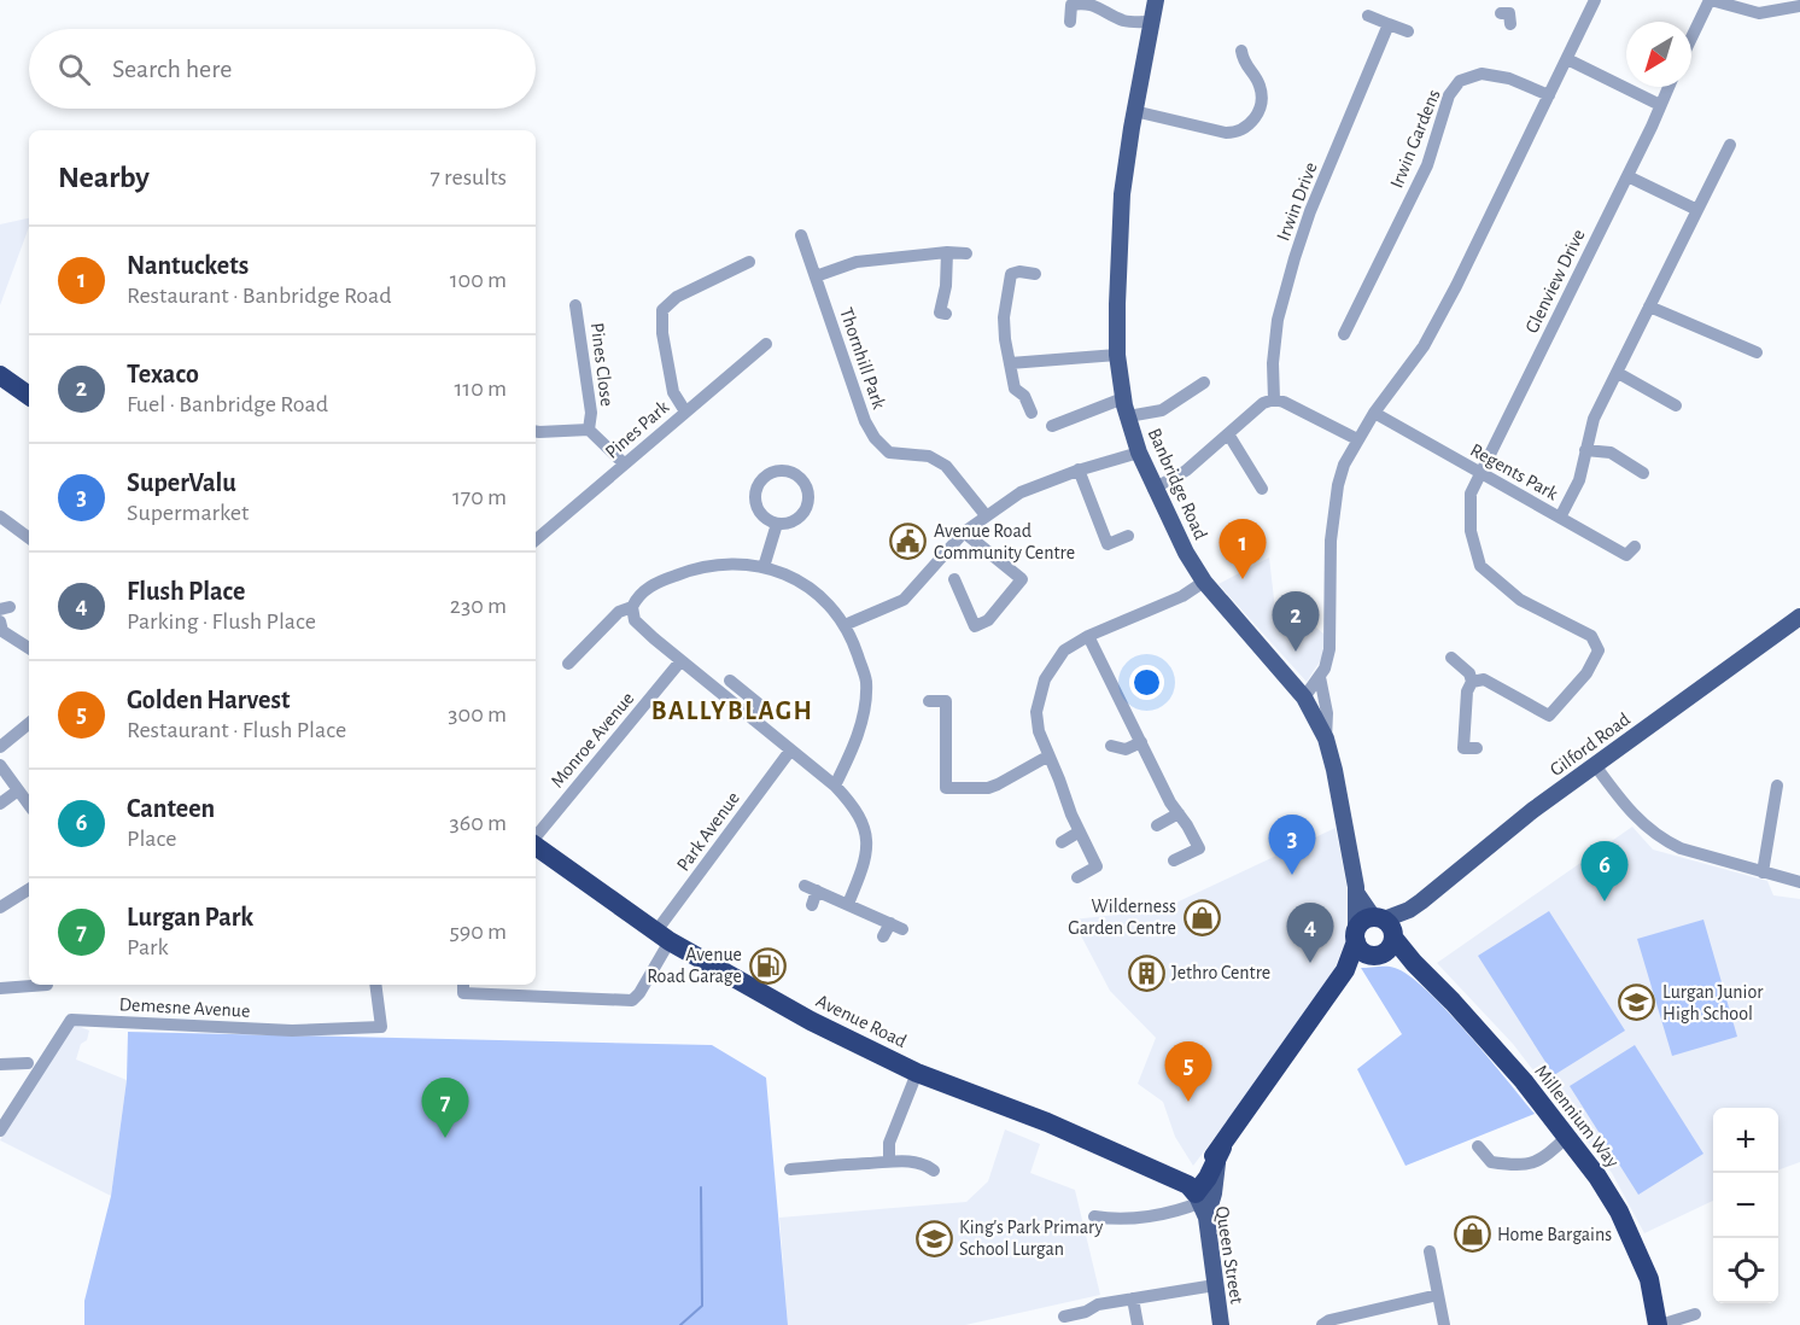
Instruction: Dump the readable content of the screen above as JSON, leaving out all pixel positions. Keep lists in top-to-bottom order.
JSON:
{
  "streets": {
    "highway": ["Avenue Road", "Millennium Way"],
    "main road": ["Banbridge Road", "Gilford Road", "Queen Street"],
    "street": [
      "Irwin Gardens",
      "Irwin Drive",
      "Glenview Drive",
      "Thornhill Park",
      "Pines Close",
      "Pines Park",
      "Regents Park",
      "Monroe Avenue",
      "Park Avenue",
      "Demesne Avenue"
    ]
  },
  "crossings": [
    ["Glenview Drive", "Regents Park"],
    ["Banbridge Road", "Gilford Road"],
    ["Banbridge Road", "Millennium Way"],
    ["Gilford Road", "Millennium Way"],
    ["Park Avenue", "Avenue Road"],
    ["Avenue Road", "Queen Street"]
  ],
  "districts": ["BALLYBLAGH"],
  "places": {
    "public building": ["Avenue Road Community Centre"],
    "shop": ["Wilderness Garden Centre", "Home Bargains"],
    "fuel station": ["Avenue Road Garage"],
    "building": ["Jethro Centre"],
    "school or university": ["Lurgan Junior High School", "King's Park Primary School Lurgan"]
  },
  "north": "bottom left",
  "page": {
    "search": "Search here",
    "heading": ["Nearby", "7 results"],
    "list": [
      {
        "mark": "1",
        "name": "Nantuckets",
        "note": "Restaurant · Banbridge Road",
        "value": "100 m"
      },
      {
        "mark": "2",
        "name": "Texaco",
        "note": "Fuel · Banbridge Road",
        "value": "110 m"
      },
      {
        "mark": "3",
        "name": "SuperValu",
        "note": "Supermarket",
        "value": "170 m"
      },
      {
        "mark": "4",
        "name": "Flush Place",
        "note": "Parking · Flush Place",
        "value": "230 m"
      },
      {
        "mark": "5",
        "name": "Golden Harvest",
        "note": "Restaurant · Flush Place",
        "value": "300 m"
      },
      {
        "mark": "6",
        "name": "Canteen",
        "note": "Place",
        "value": "360 m"
      },
      {
        "mark": "7",
        "name": "Lurgan Park",
        "note": "Park",
        "value": "590 m"
      }
    ],
    "pins": [
      "1",
      "2",
      "3",
      "6",
      "4",
      "5",
      "7"
    ],
    "map_buttons": ["+", "−"]
  }
}
